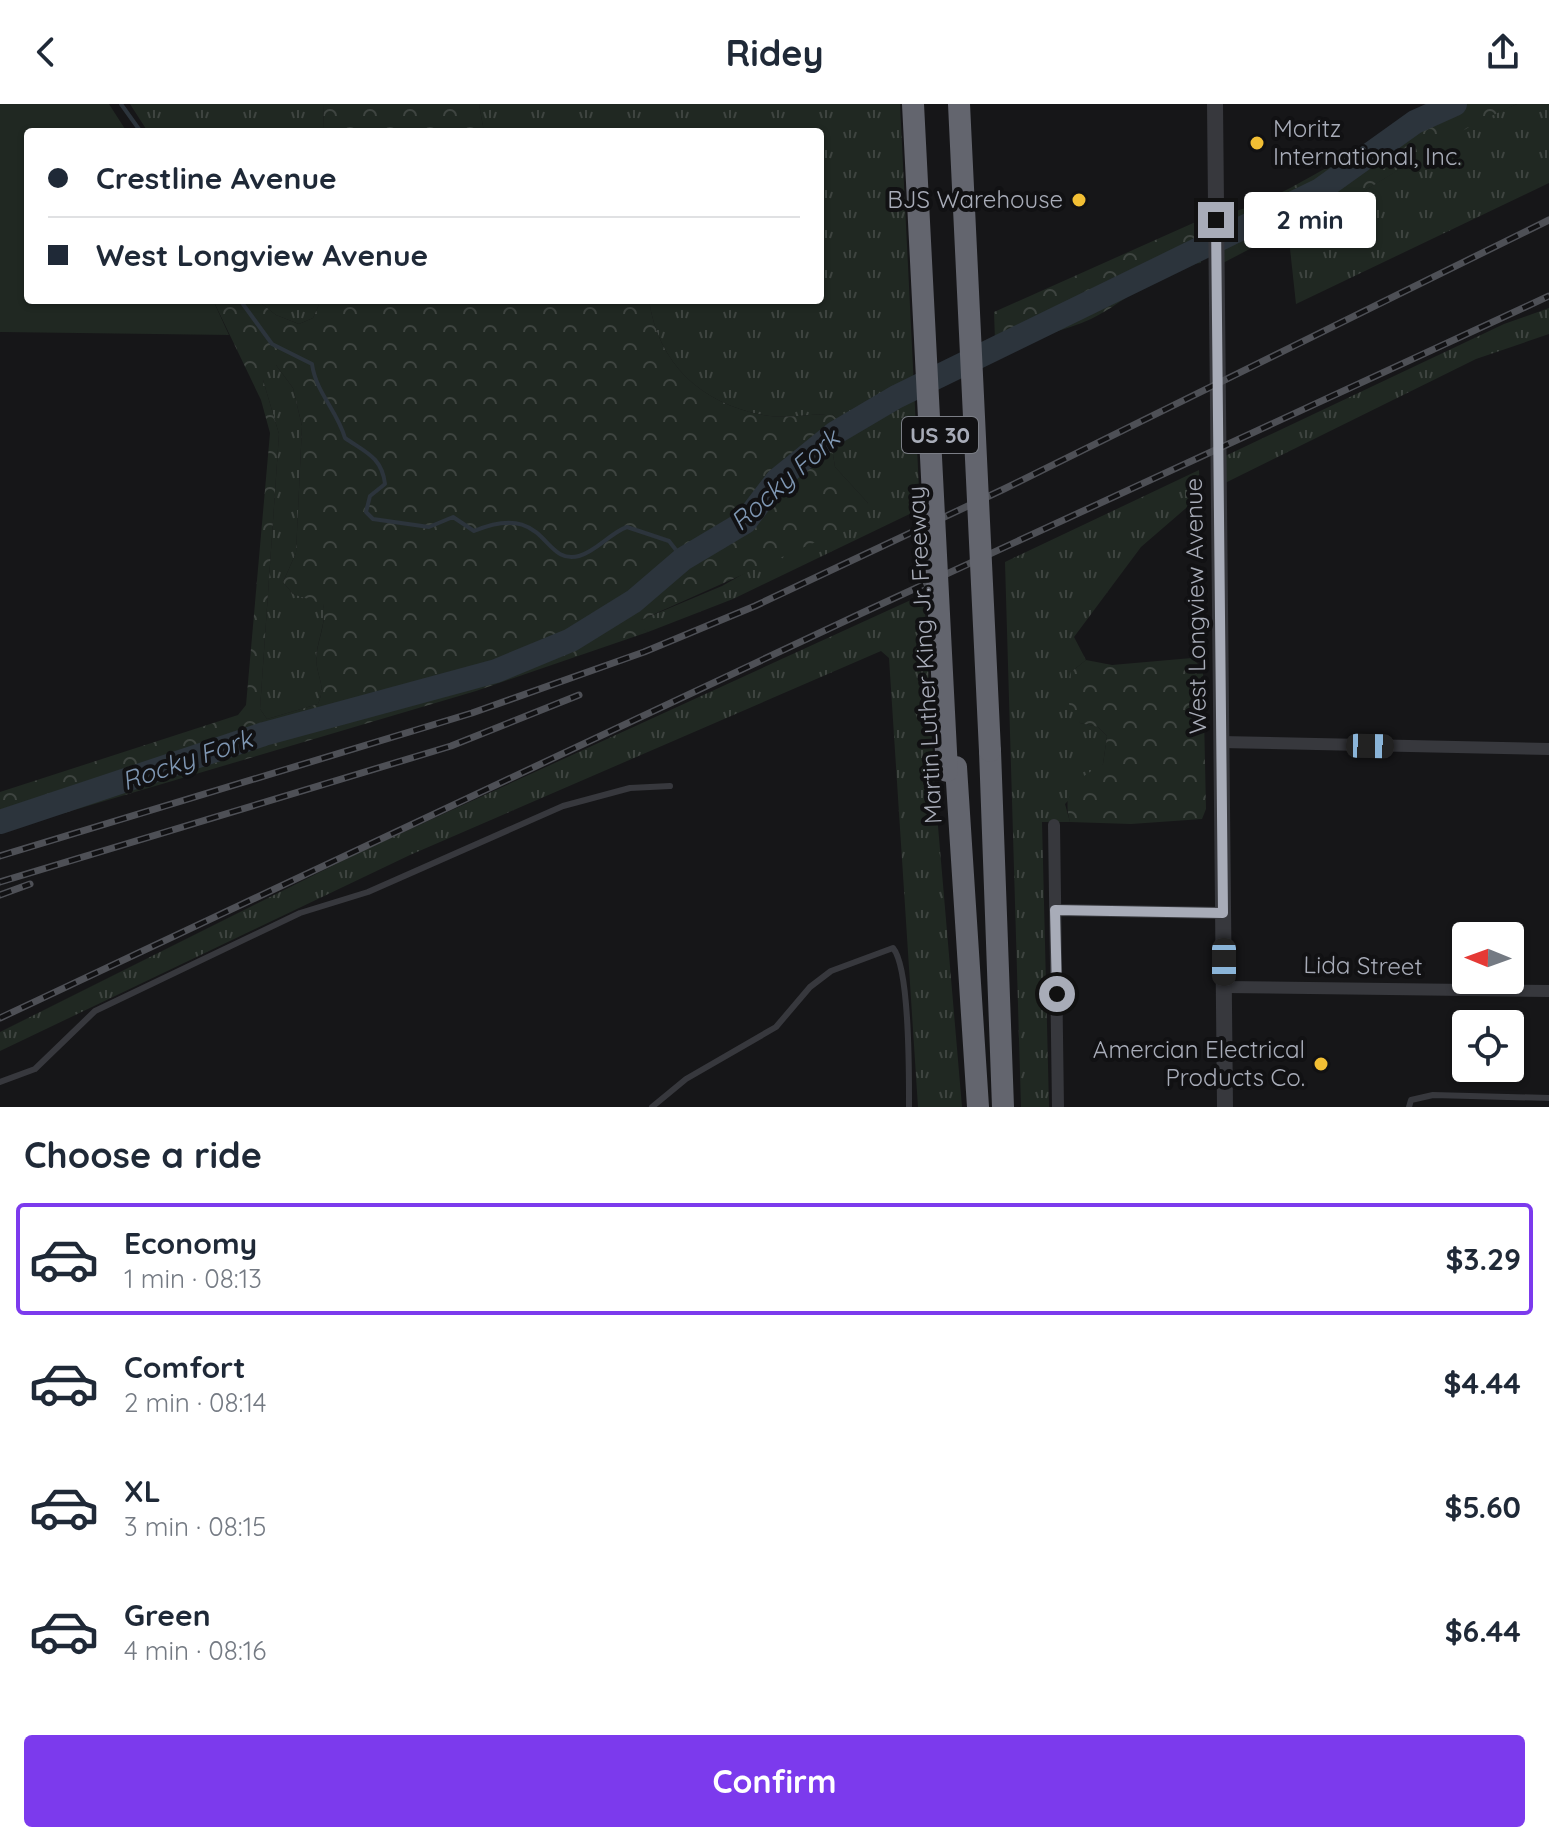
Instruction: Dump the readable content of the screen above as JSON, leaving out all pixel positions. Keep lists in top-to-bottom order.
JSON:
{
  "streets": {
    "highway": ["US 30", "Martin Luther King Jr. Freeway"],
    "street": ["West Longview Avenue", "Lida Street"]
  },
  "crossings": [
    ["West Longview Avenue", "Lida Street"]
  ],
  "water": ["Rocky Fork"],
  "places": ["Moritz International, Inc.", "BJS Warehouse", "Amercian Electrical Products Co."],
  "north": "left",
  "page": {
    "header": "Ridey",
    "banner": ["Crestline Avenue", "West Longview Avenue"],
    "bubble": "2 min",
    "heading": "Choose a ride",
    "list": [
      {
        "name": "Economy",
        "note": "1 min · 08:13",
        "value": "$3.29"
      },
      {
        "name": "Comfort",
        "note": "2 min · 08:14",
        "value": "$4.44"
      },
      {
        "name": "XL",
        "note": "3 min · 08:15",
        "value": "$5.60"
      },
      {
        "name": "Green",
        "note": "4 min · 08:16",
        "value": "$6.44"
      }
    ],
    "buttons": "Confirm"
  }
}
